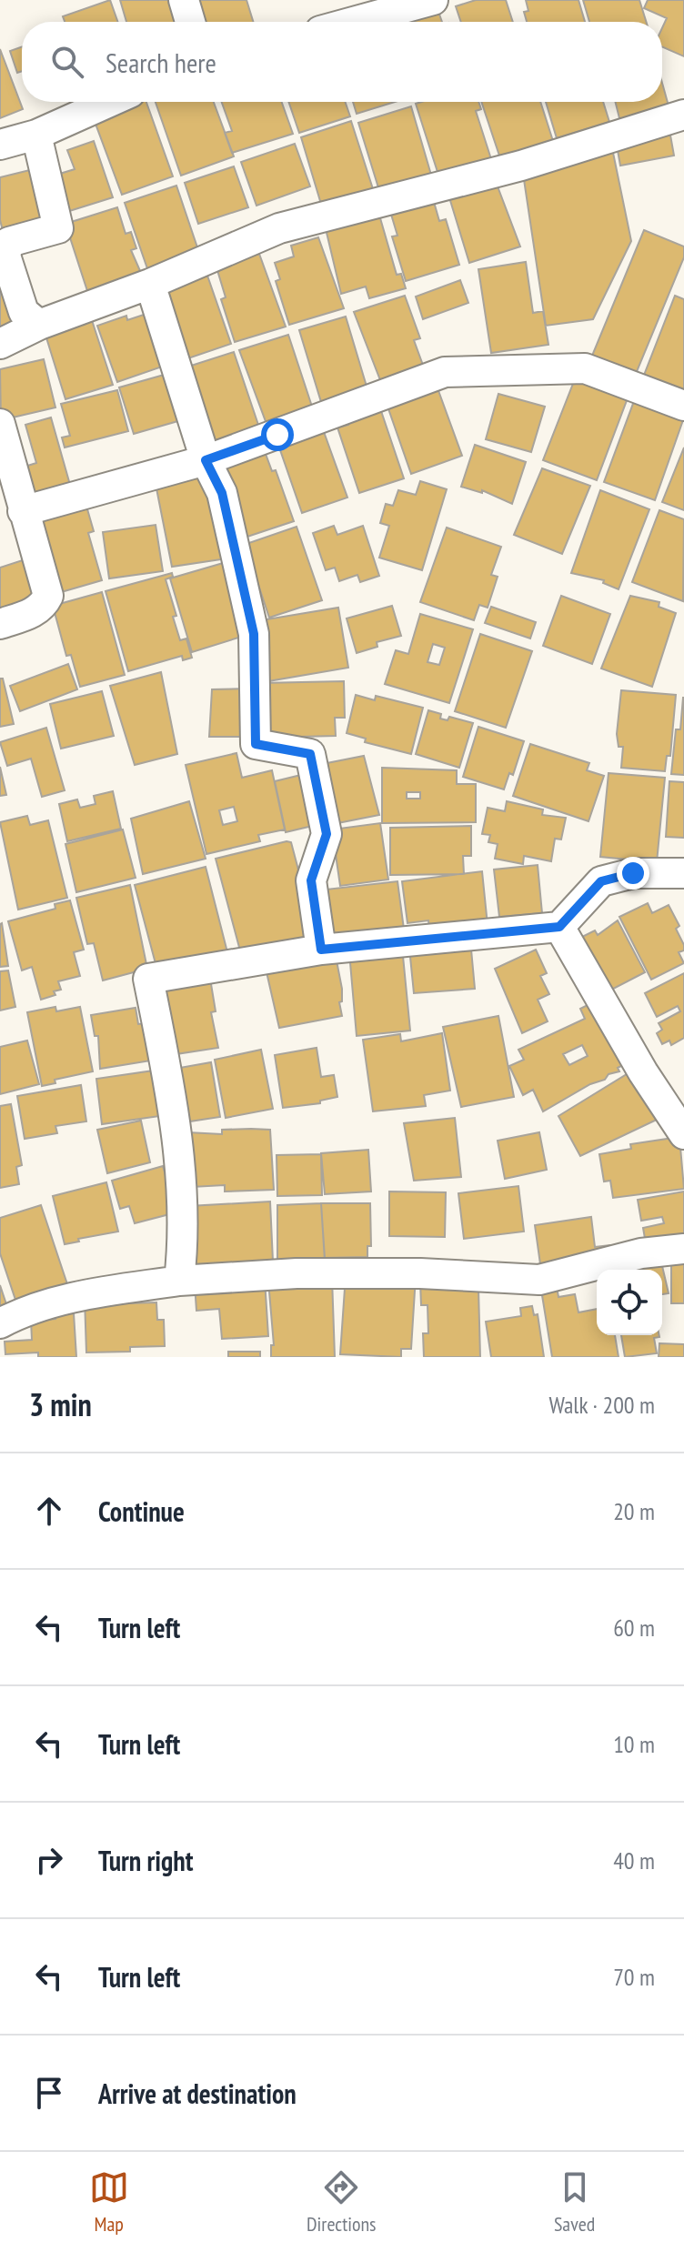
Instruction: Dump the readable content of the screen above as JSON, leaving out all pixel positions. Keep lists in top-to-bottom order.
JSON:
{
  "page": {
    "search": "Search here",
    "heading": ["3 min", "Walk · 200 m"],
    "list": [
      ["Continue", "20 m"],
      ["Turn left", "60 m"],
      ["Turn left", "10 m"],
      ["Turn right", "40 m"],
      ["Turn left", "70 m"],
      "Arrive at destination"
    ],
    "nav": ["Map", "Directions", "Saved"]
  }
}
